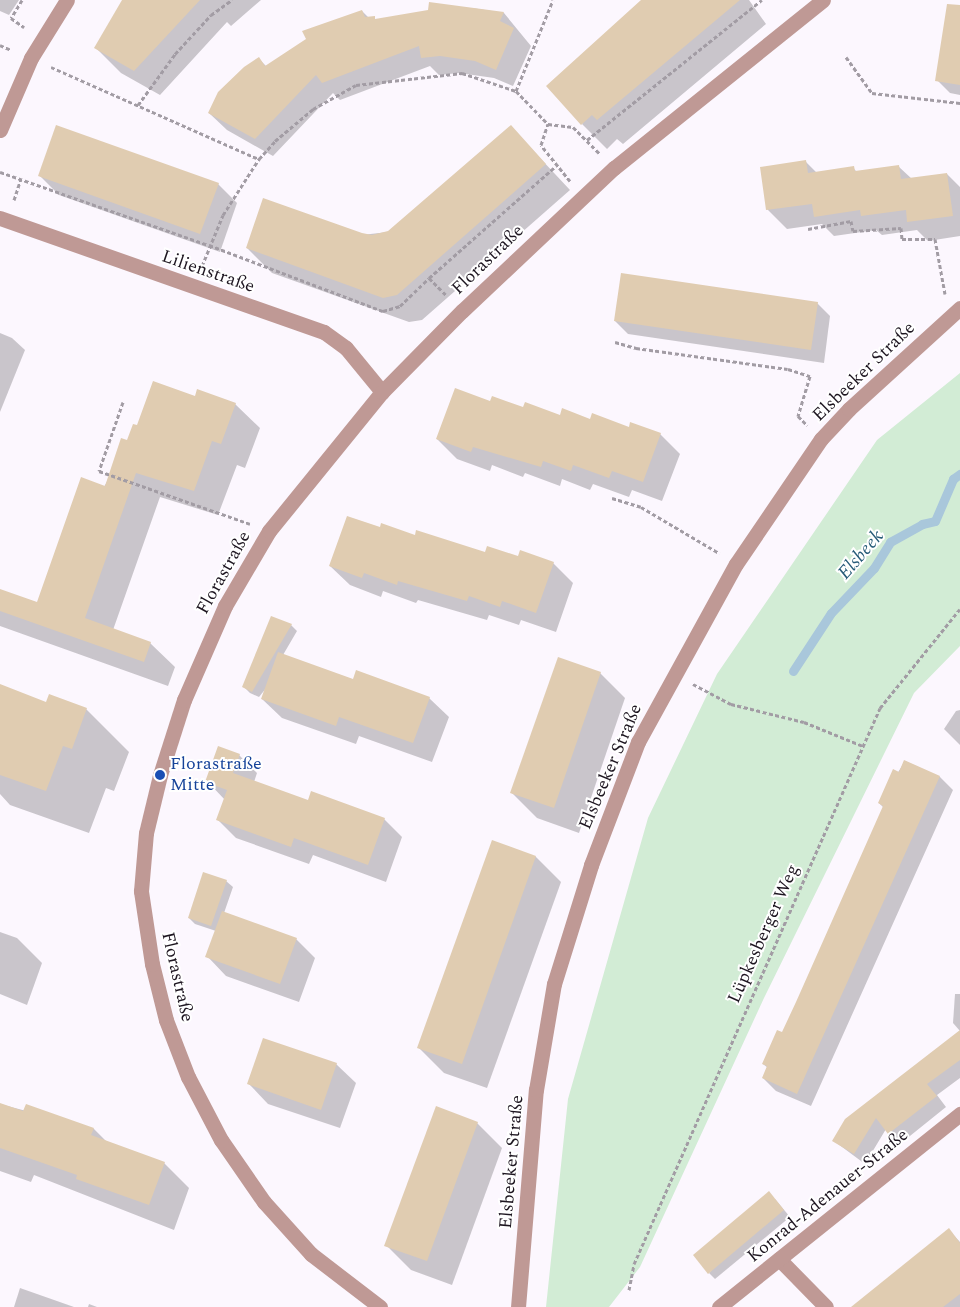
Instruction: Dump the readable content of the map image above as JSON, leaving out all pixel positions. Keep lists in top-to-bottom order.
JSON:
{
  "streets": {
    "street": [
      "Florastraße",
      "Lilienstraße",
      "Elsbeeker Straße",
      "Konrad-Adenauer-Straße"
    ],
    "path": ["Lüpkesberger Weg"]
  },
  "crossings": [
    ["Florastraße", "Lilienstraße"]
  ],
  "water": ["Elsbeek"],
  "places": ["Florastraße Mitte"]
}
